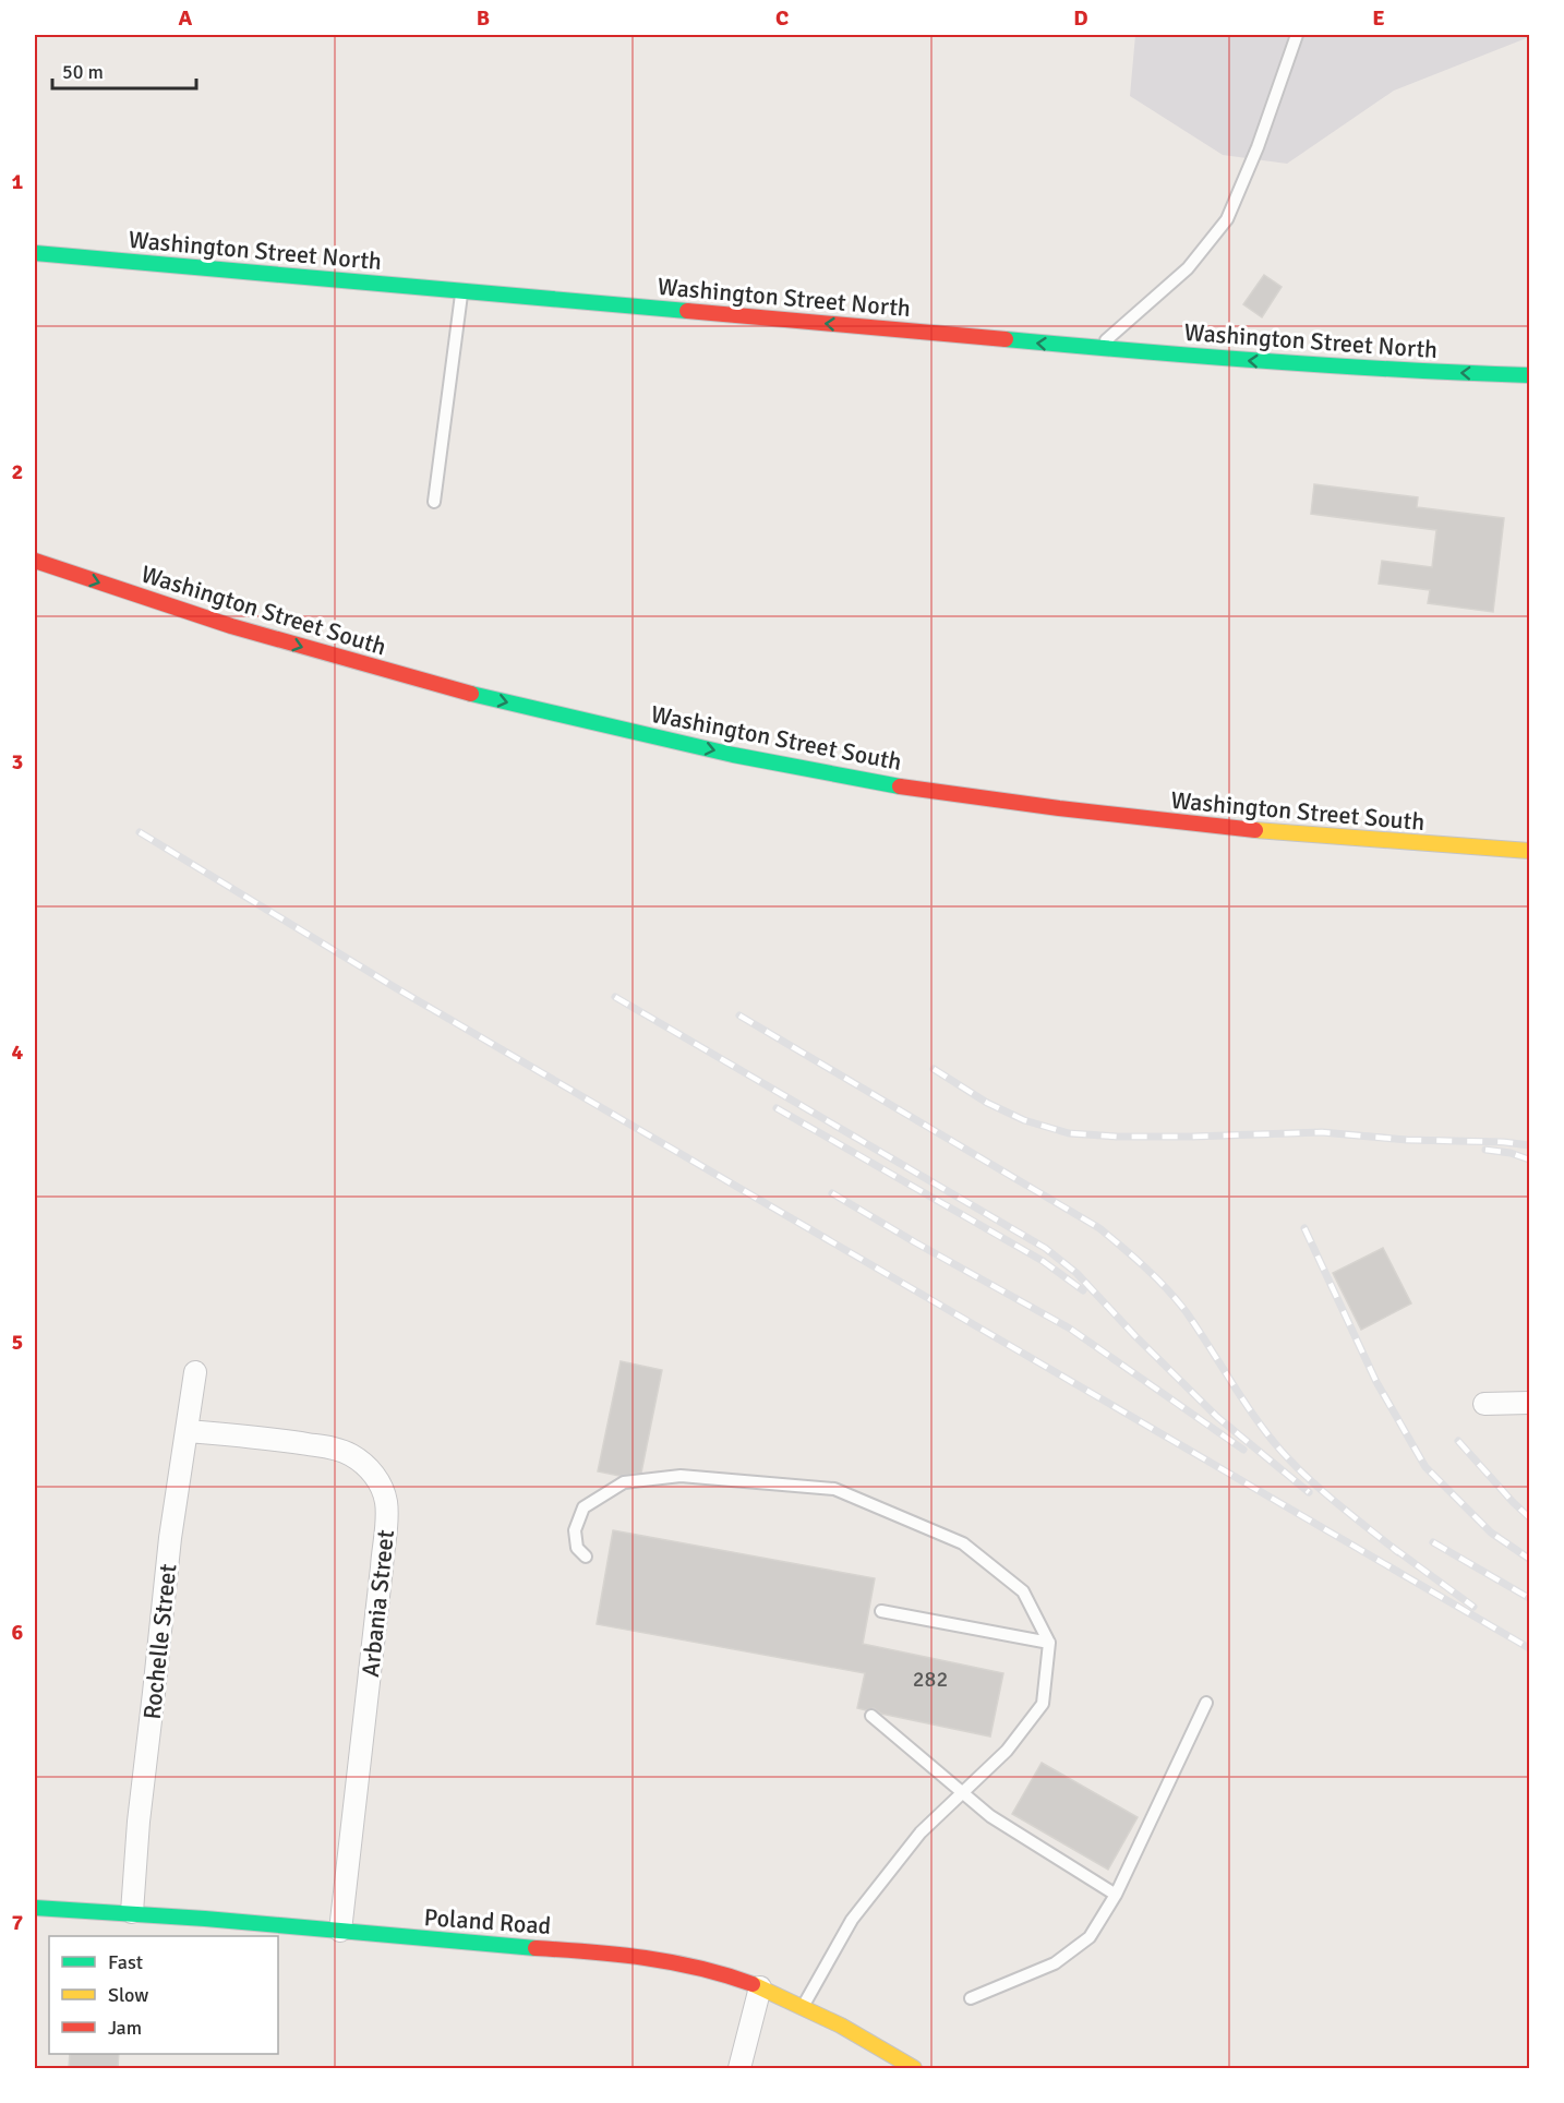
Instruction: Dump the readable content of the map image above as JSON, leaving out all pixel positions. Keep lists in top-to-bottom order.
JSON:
{
  "streets": {
    "main road": ["Washington Street North", "Washington Street South", "Poland Road"],
    "street": ["Arbania Street", "Rochelle Street"]
  },
  "crossings": [
    ["Arbania Street", "Rochelle Street"],
    ["Arbania Street", "Poland Road"],
    ["Rochelle Street", "Poland Road"]
  ],
  "one_way": ["Washington Street North", "Washington Street South"],
  "house_numbers": ["282"],
  "legend": ["Fast", "Slow", "Jam"],
  "scale_bar": "50 m",
  "grid": {
    "columns": [
      "A",
      "B",
      "C",
      "D",
      "E"
    ],
    "rows": [
      "1",
      "2",
      "3",
      "4",
      "5",
      "6",
      "7"
    ]
  }
}
